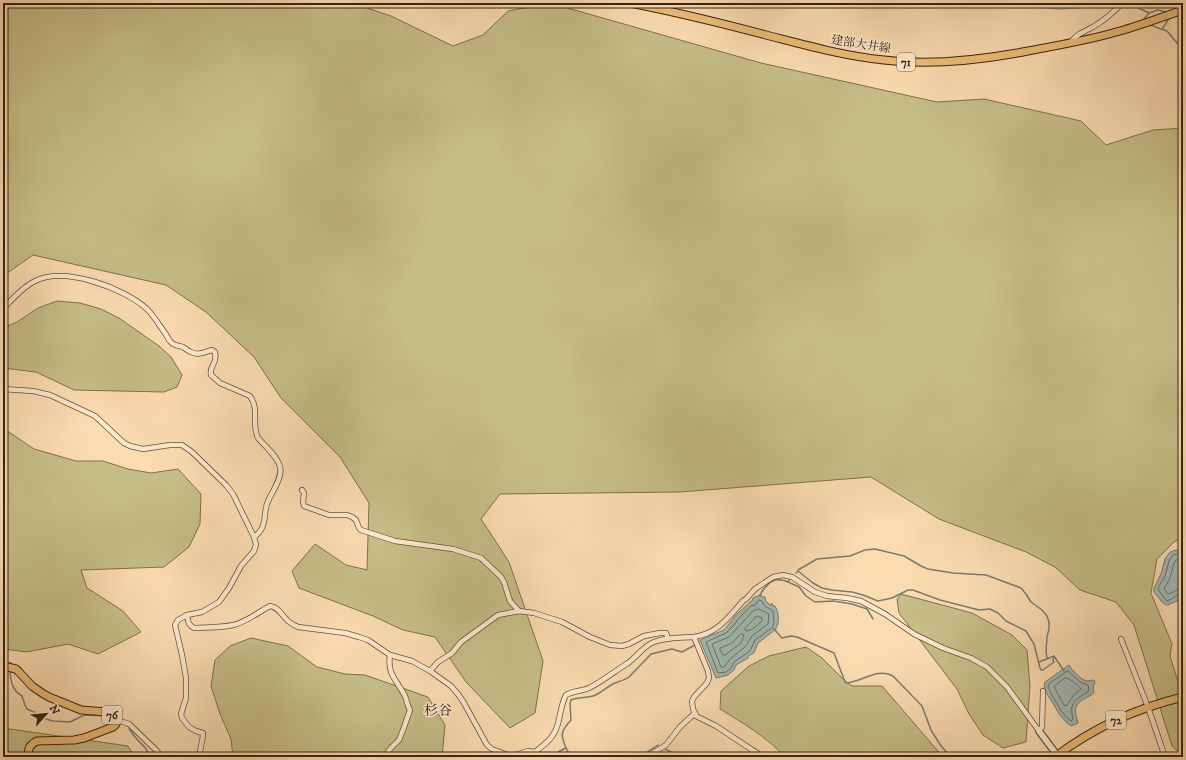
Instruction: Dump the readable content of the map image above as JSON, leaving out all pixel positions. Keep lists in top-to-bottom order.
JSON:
{
  "streets": {
    "main road": [
      "建部大井線",
      "71",
      "76",
      "72"
    ]
  },
  "districts": ["杉谷"],
  "north": "top right"
}
